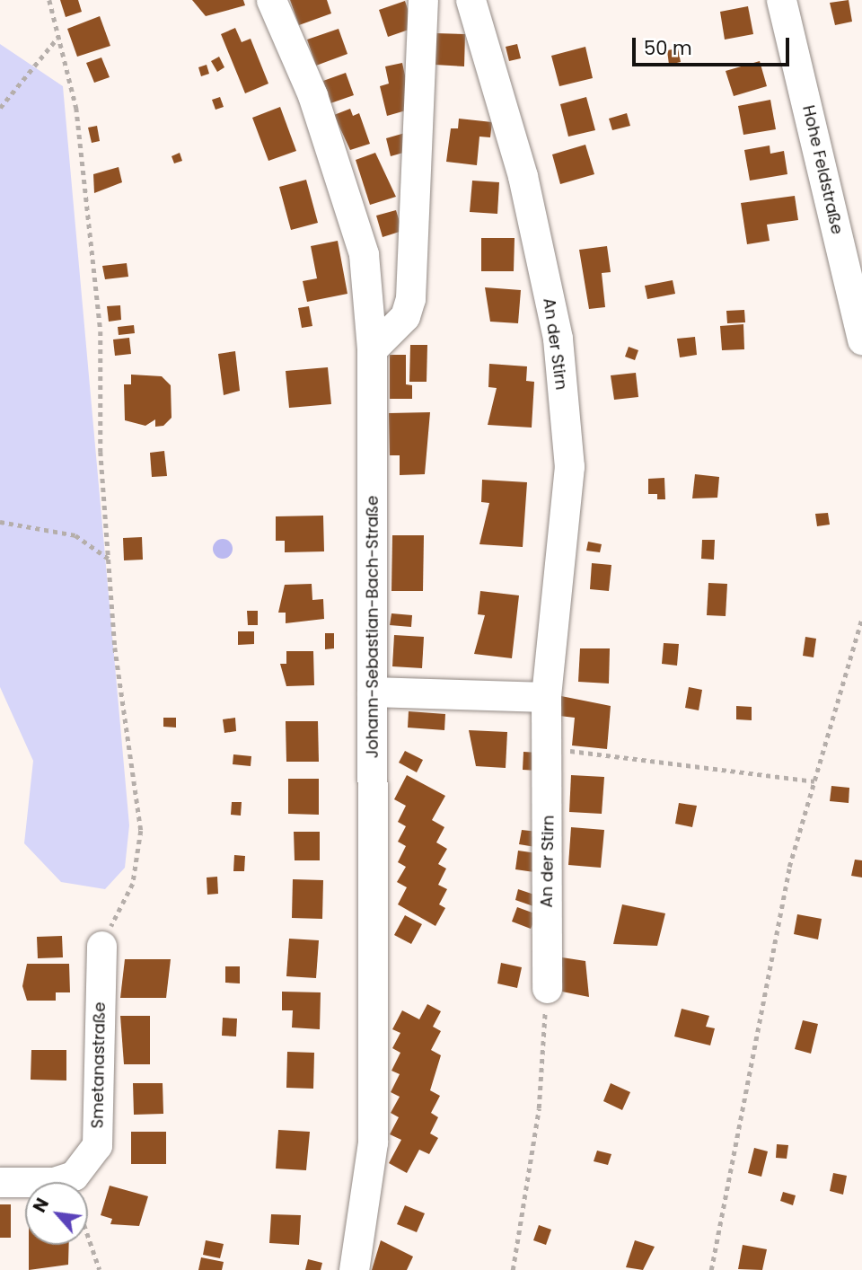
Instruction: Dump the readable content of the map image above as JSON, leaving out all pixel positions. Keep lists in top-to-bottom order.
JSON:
{
  "streets": {
    "street": [
      "Hohe Feldstraße",
      "An der Stirn",
      "Johann-Sebastian-Bach-Straße",
      "Smetanastraße"
    ]
  },
  "scale_bar": "50 m",
  "north": "top left"
}
